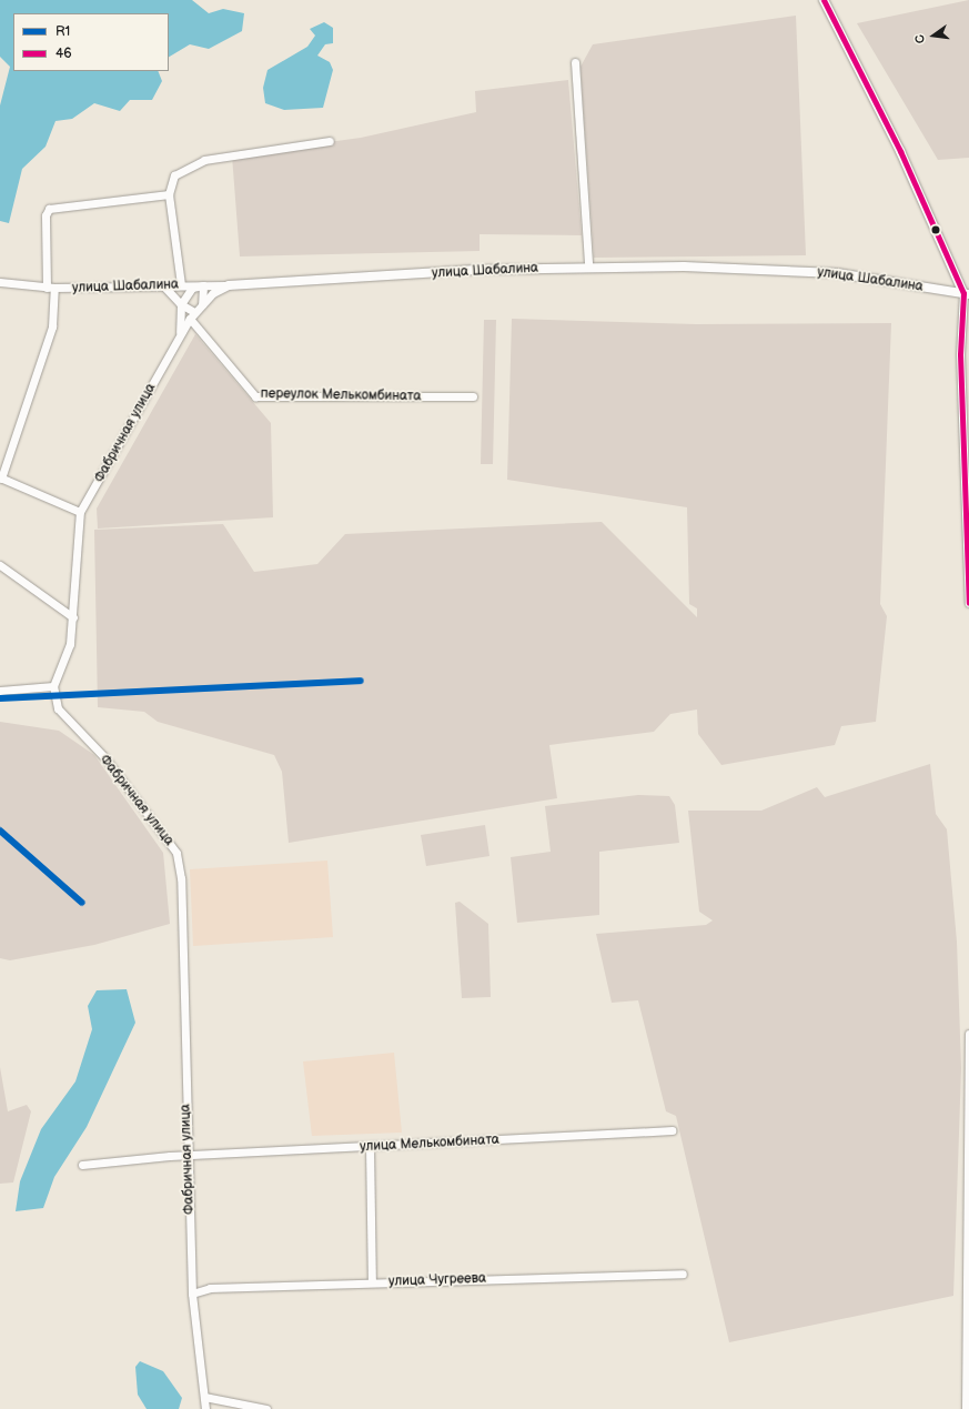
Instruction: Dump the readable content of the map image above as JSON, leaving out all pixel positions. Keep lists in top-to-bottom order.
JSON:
{
  "streets": {
    "street": [
      "улица Шабалина",
      "переулок Мелькомбината",
      "Фабричная улица",
      "улица Мелькомбината",
      "улица Чугреева"
    ]
  },
  "crossings": [
    ["улица Шабалина", "переулок Мелькомбината"],
    ["улица Шабалина", "Фабричная улица"],
    ["переулок Мелькомбината", "Фабричная улица"],
    ["Фабричная улица", "улица Мелькомбината"],
    ["Фабричная улица", "улица Чугреева"]
  ],
  "lines": ["transit line 46", "transit line R1"],
  "legend": ["R1", "46"],
  "north": "left"
}
